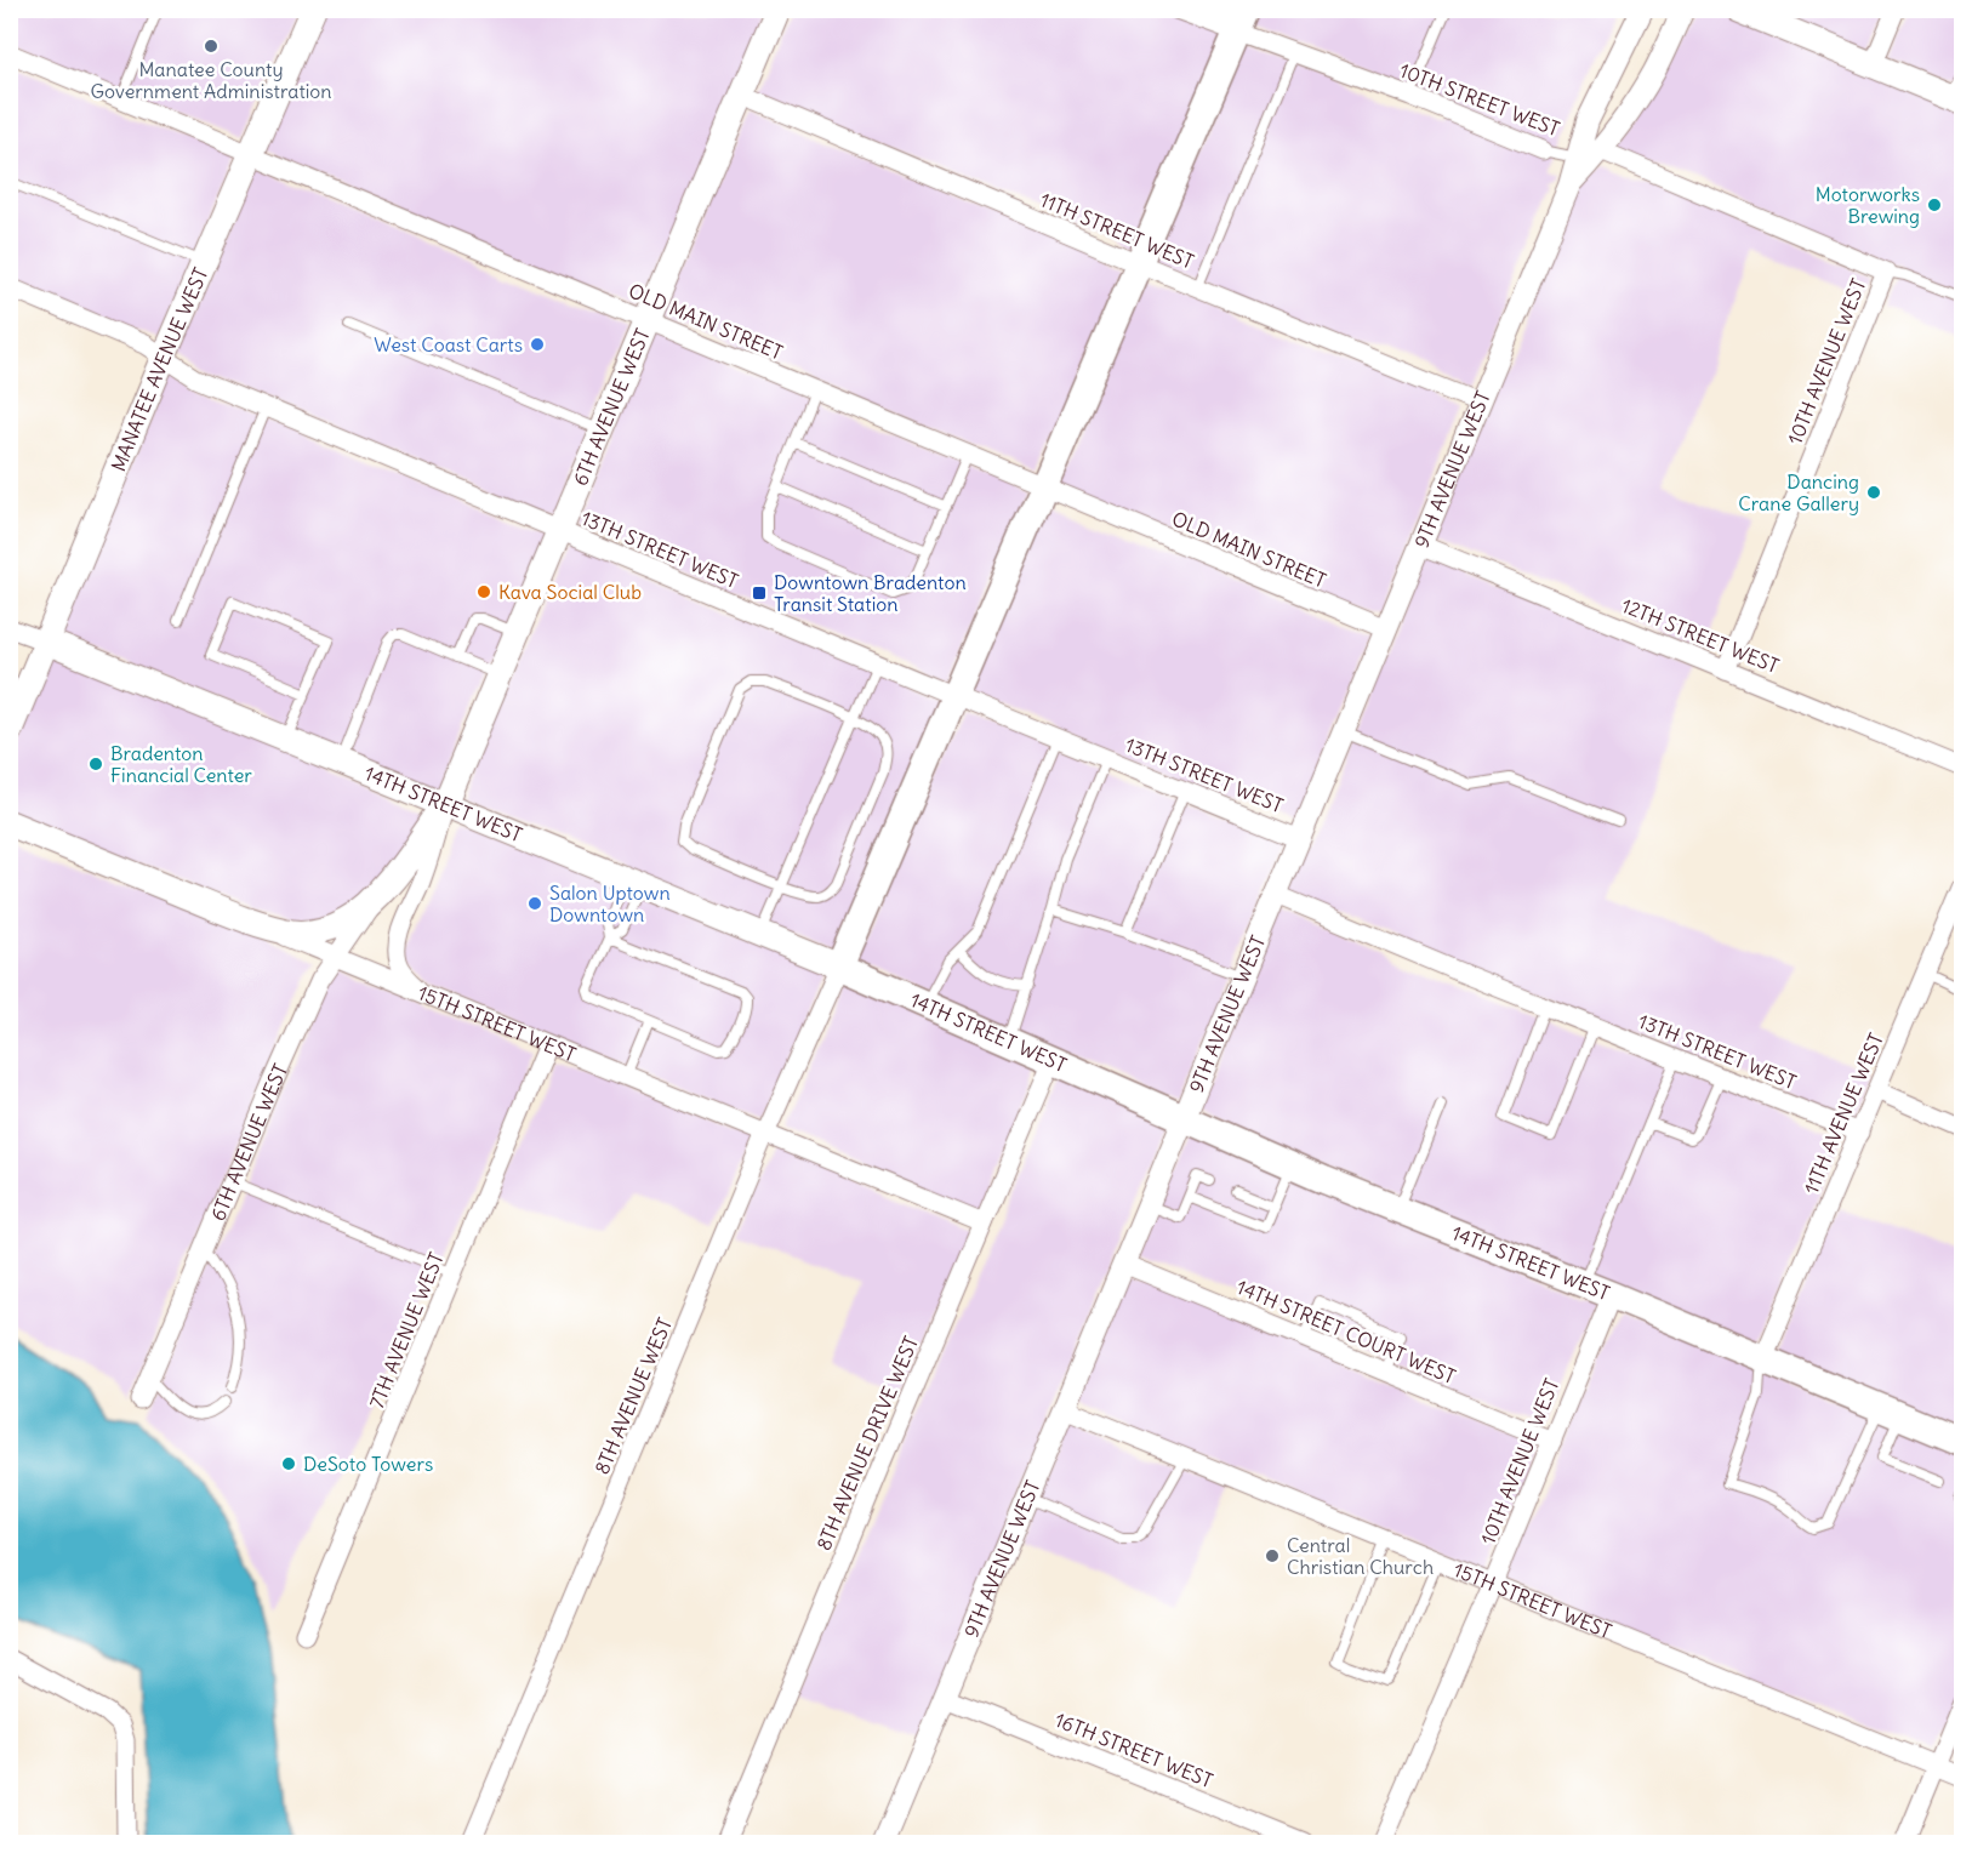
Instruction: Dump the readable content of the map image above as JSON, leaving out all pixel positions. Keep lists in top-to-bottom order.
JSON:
{
  "streets": {
    "main road": [
      "MANATEE AVENUE WEST",
      "6TH AVENUE WEST",
      "14TH STREET WEST",
      "15TH STREET WEST"
    ],
    "street": [
      "10TH STREET WEST",
      "11TH STREET WEST",
      "OLD MAIN STREET",
      "10TH AVENUE WEST",
      "9TH AVENUE WEST",
      "13TH STREET WEST",
      "12TH STREET WEST",
      "11TH AVENUE WEST",
      "7TH AVENUE WEST",
      "14TH STREET COURT WEST",
      "8TH AVENUE WEST",
      "8TH AVENUE DRIVE WEST",
      "16TH STREET WEST"
    ]
  },
  "crossings": [
    ["11TH STREET WEST", "6TH AVENUE WEST"],
    ["11TH STREET WEST", "9TH AVENUE WEST"],
    ["OLD MAIN STREET", "MANATEE AVENUE WEST"],
    ["OLD MAIN STREET", "6TH AVENUE WEST"],
    ["OLD MAIN STREET", "9TH AVENUE WEST"],
    ["10TH AVENUE WEST", "12TH STREET WEST"],
    ["10TH AVENUE WEST", "14TH STREET WEST"],
    ["10TH AVENUE WEST", "15TH STREET WEST"],
    ["10TH AVENUE WEST", "14TH STREET COURT WEST"],
    ["MANATEE AVENUE WEST", "13TH STREET WEST"],
    ["MANATEE AVENUE WEST", "14TH STREET WEST"],
    ["6TH AVENUE WEST", "13TH STREET WEST"],
    ["6TH AVENUE WEST", "14TH STREET WEST"],
    ["6TH AVENUE WEST", "15TH STREET WEST"],
    ["9TH AVENUE WEST", "13TH STREET WEST"],
    ["9TH AVENUE WEST", "12TH STREET WEST"],
    ["9TH AVENUE WEST", "14TH STREET WEST"],
    ["9TH AVENUE WEST", "15TH STREET WEST"],
    ["9TH AVENUE WEST", "14TH STREET COURT WEST"],
    ["9TH AVENUE WEST", "16TH STREET WEST"],
    ["13TH STREET WEST", "11TH AVENUE WEST"],
    ["14TH STREET WEST", "11TH AVENUE WEST"],
    ["14TH STREET WEST", "8TH AVENUE WEST"],
    ["14TH STREET WEST", "8TH AVENUE DRIVE WEST"],
    ["15TH STREET WEST", "7TH AVENUE WEST"],
    ["15TH STREET WEST", "8TH AVENUE WEST"],
    ["15TH STREET WEST", "8TH AVENUE DRIVE WEST"]
  ],
  "places": {
    "other": [
      "Manatee County Government Administration",
      "Motorworks Brewing",
      "West Coast Carts",
      "Dancing Crane Gallery",
      "Kava Social Club",
      "Bradenton Financial Center",
      "Salon Uptown Downtown",
      "DeSoto Towers",
      "Central Christian Church"
    ],
    "transit": ["Downtown Bradenton Transit Station"]
  }
}
